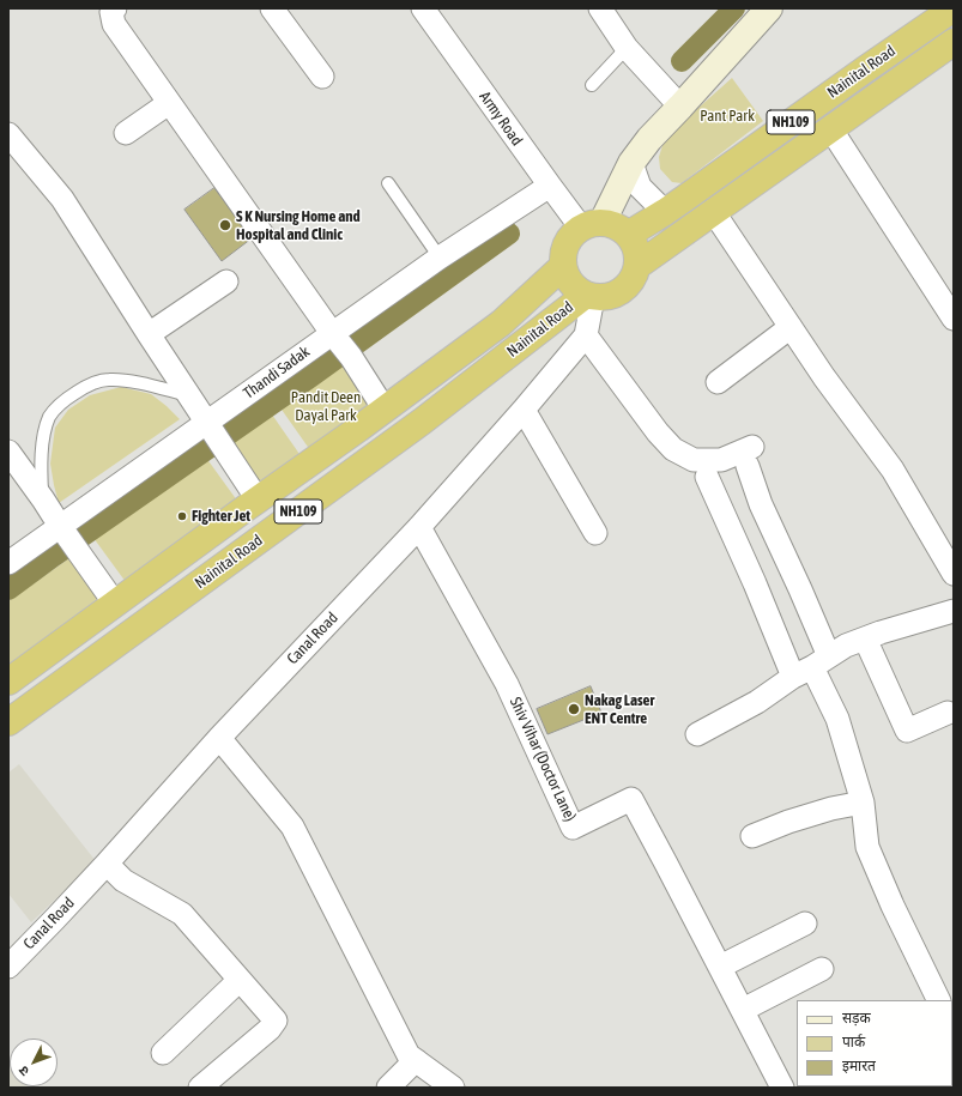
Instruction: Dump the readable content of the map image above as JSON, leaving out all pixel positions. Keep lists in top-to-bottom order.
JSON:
{
  "streets": {
    "highway": ["Nainital Road", "NH109"],
    "street": [
      "Army Road",
      "Thandi Sadak",
      "Canal Road",
      "Shiv Vihar (Doctor Lane)"
    ]
  },
  "crossings": [
    ["Nainital Road", "Army Road"],
    ["Army Road", "Thandi Sadak"],
    ["Canal Road", "Shiv Vihar (Doctor Lane)"]
  ],
  "parks": ["Pant Park", "Pandit Deen Dayal Park"],
  "places": ["S K Nursing Home and Hospital and Clinic", "Fighter Jet", "Nakag Laser ENT Centre"],
  "legend": ["सड़क", "पार्क", "इमारत"],
  "north": "bottom left"
}
